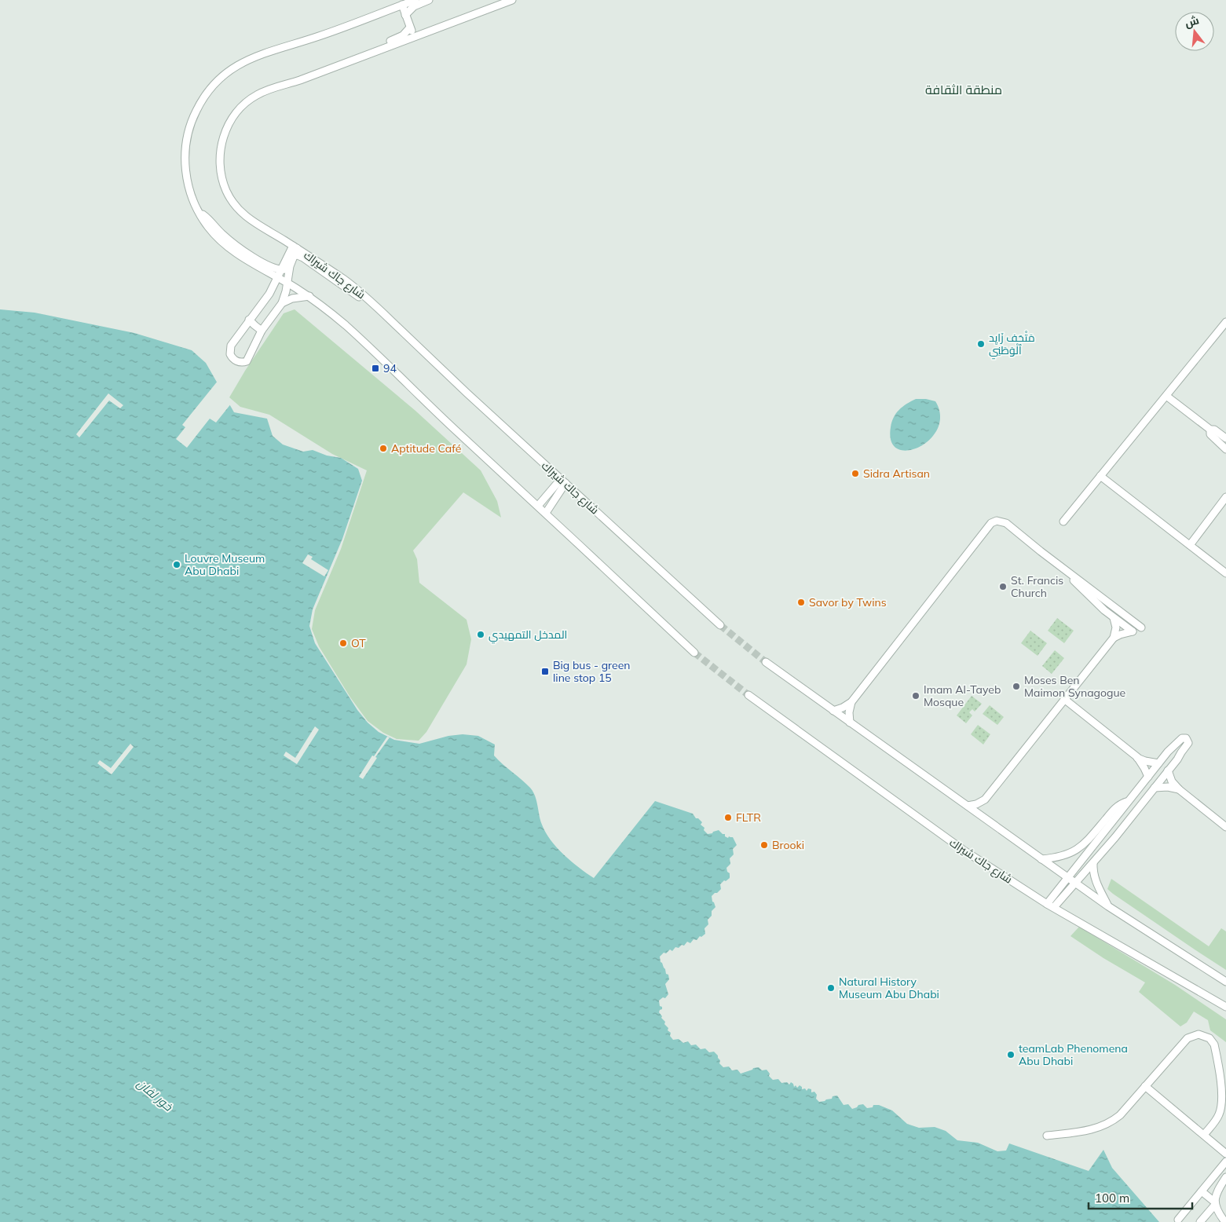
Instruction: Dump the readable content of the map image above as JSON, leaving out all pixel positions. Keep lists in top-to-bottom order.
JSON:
{
  "streets": {
    "street": ["شارع جاك شيراك"]
  },
  "districts": ["منطقة الثقافة"],
  "water": ["خور لفان"],
  "places": {
    "other": [
      "مَتْحَف زَايِد ٱلْوَطَنِي",
      "Aptitude Café",
      "Sidra Artisan",
      "Louvre Museum Abu Dhabi",
      "St. Francis Church",
      "Savor by Twins",
      "المدخل التمهيدي",
      "OT",
      "Moses Ben Maimon Synagogue",
      "Imam Al-Tayeb Mosque",
      "FLTR",
      "Brooki",
      "Natural History Museum Abu Dhabi",
      "teamLab Phenomena Abu Dhabi"
    ],
    "transit": ["94", "Big bus - green line stop 15"]
  },
  "scale_bar": "100 m",
  "north": "top"
}
